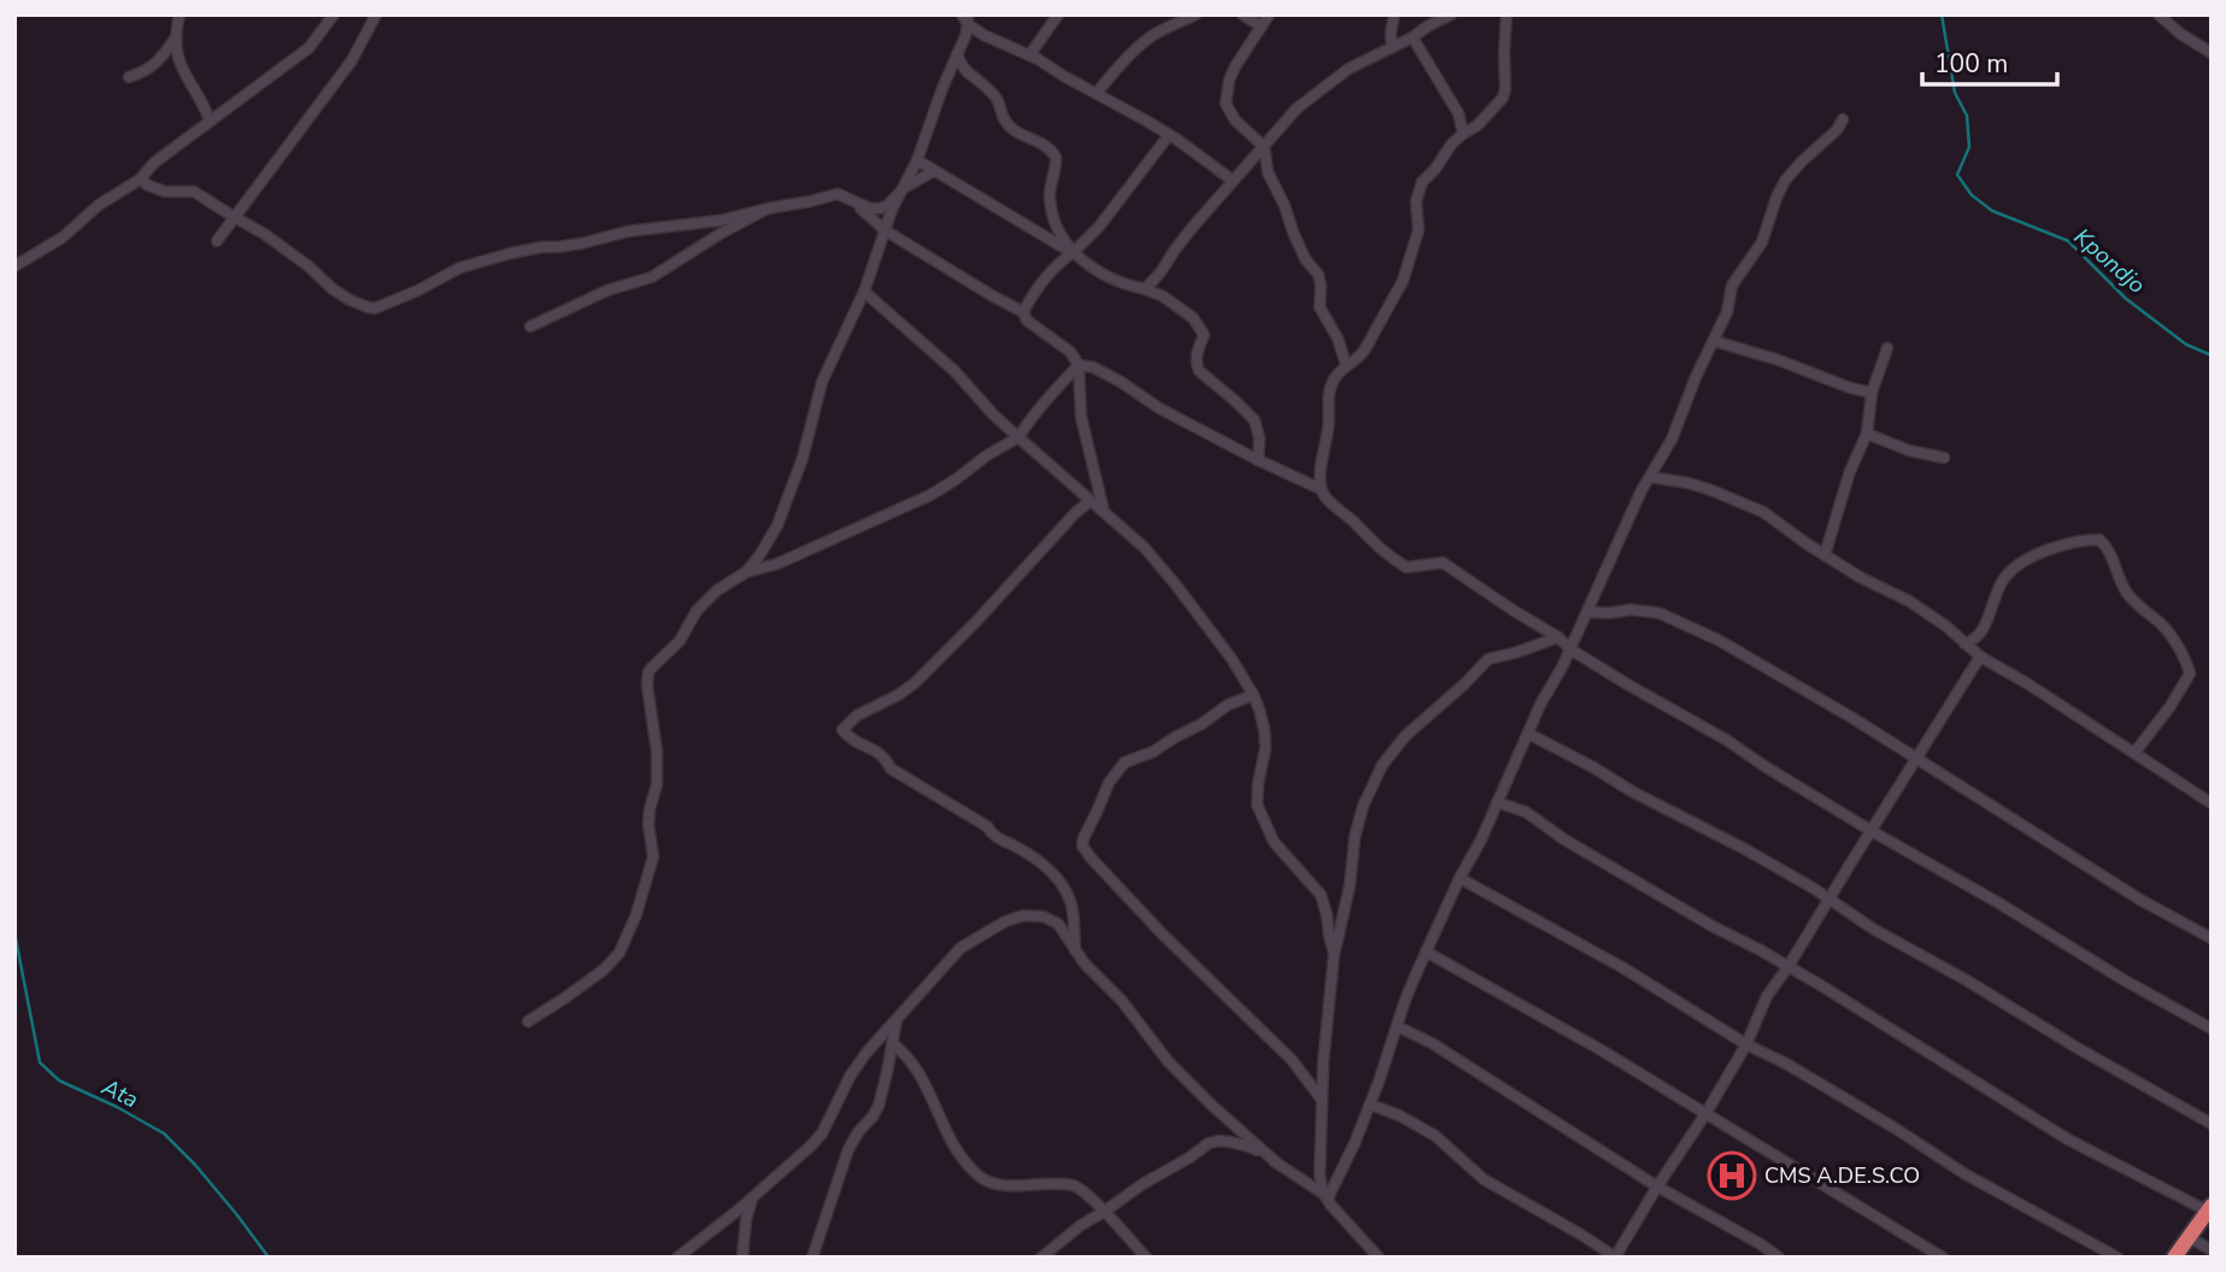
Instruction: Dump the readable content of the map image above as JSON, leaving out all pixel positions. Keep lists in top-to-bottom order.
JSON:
{
  "water": ["Kpondjo", "Ata"],
  "places": {
    "hospital": ["CMS A.DE.S.CO"]
  },
  "scale_bar": "100 m"
}
